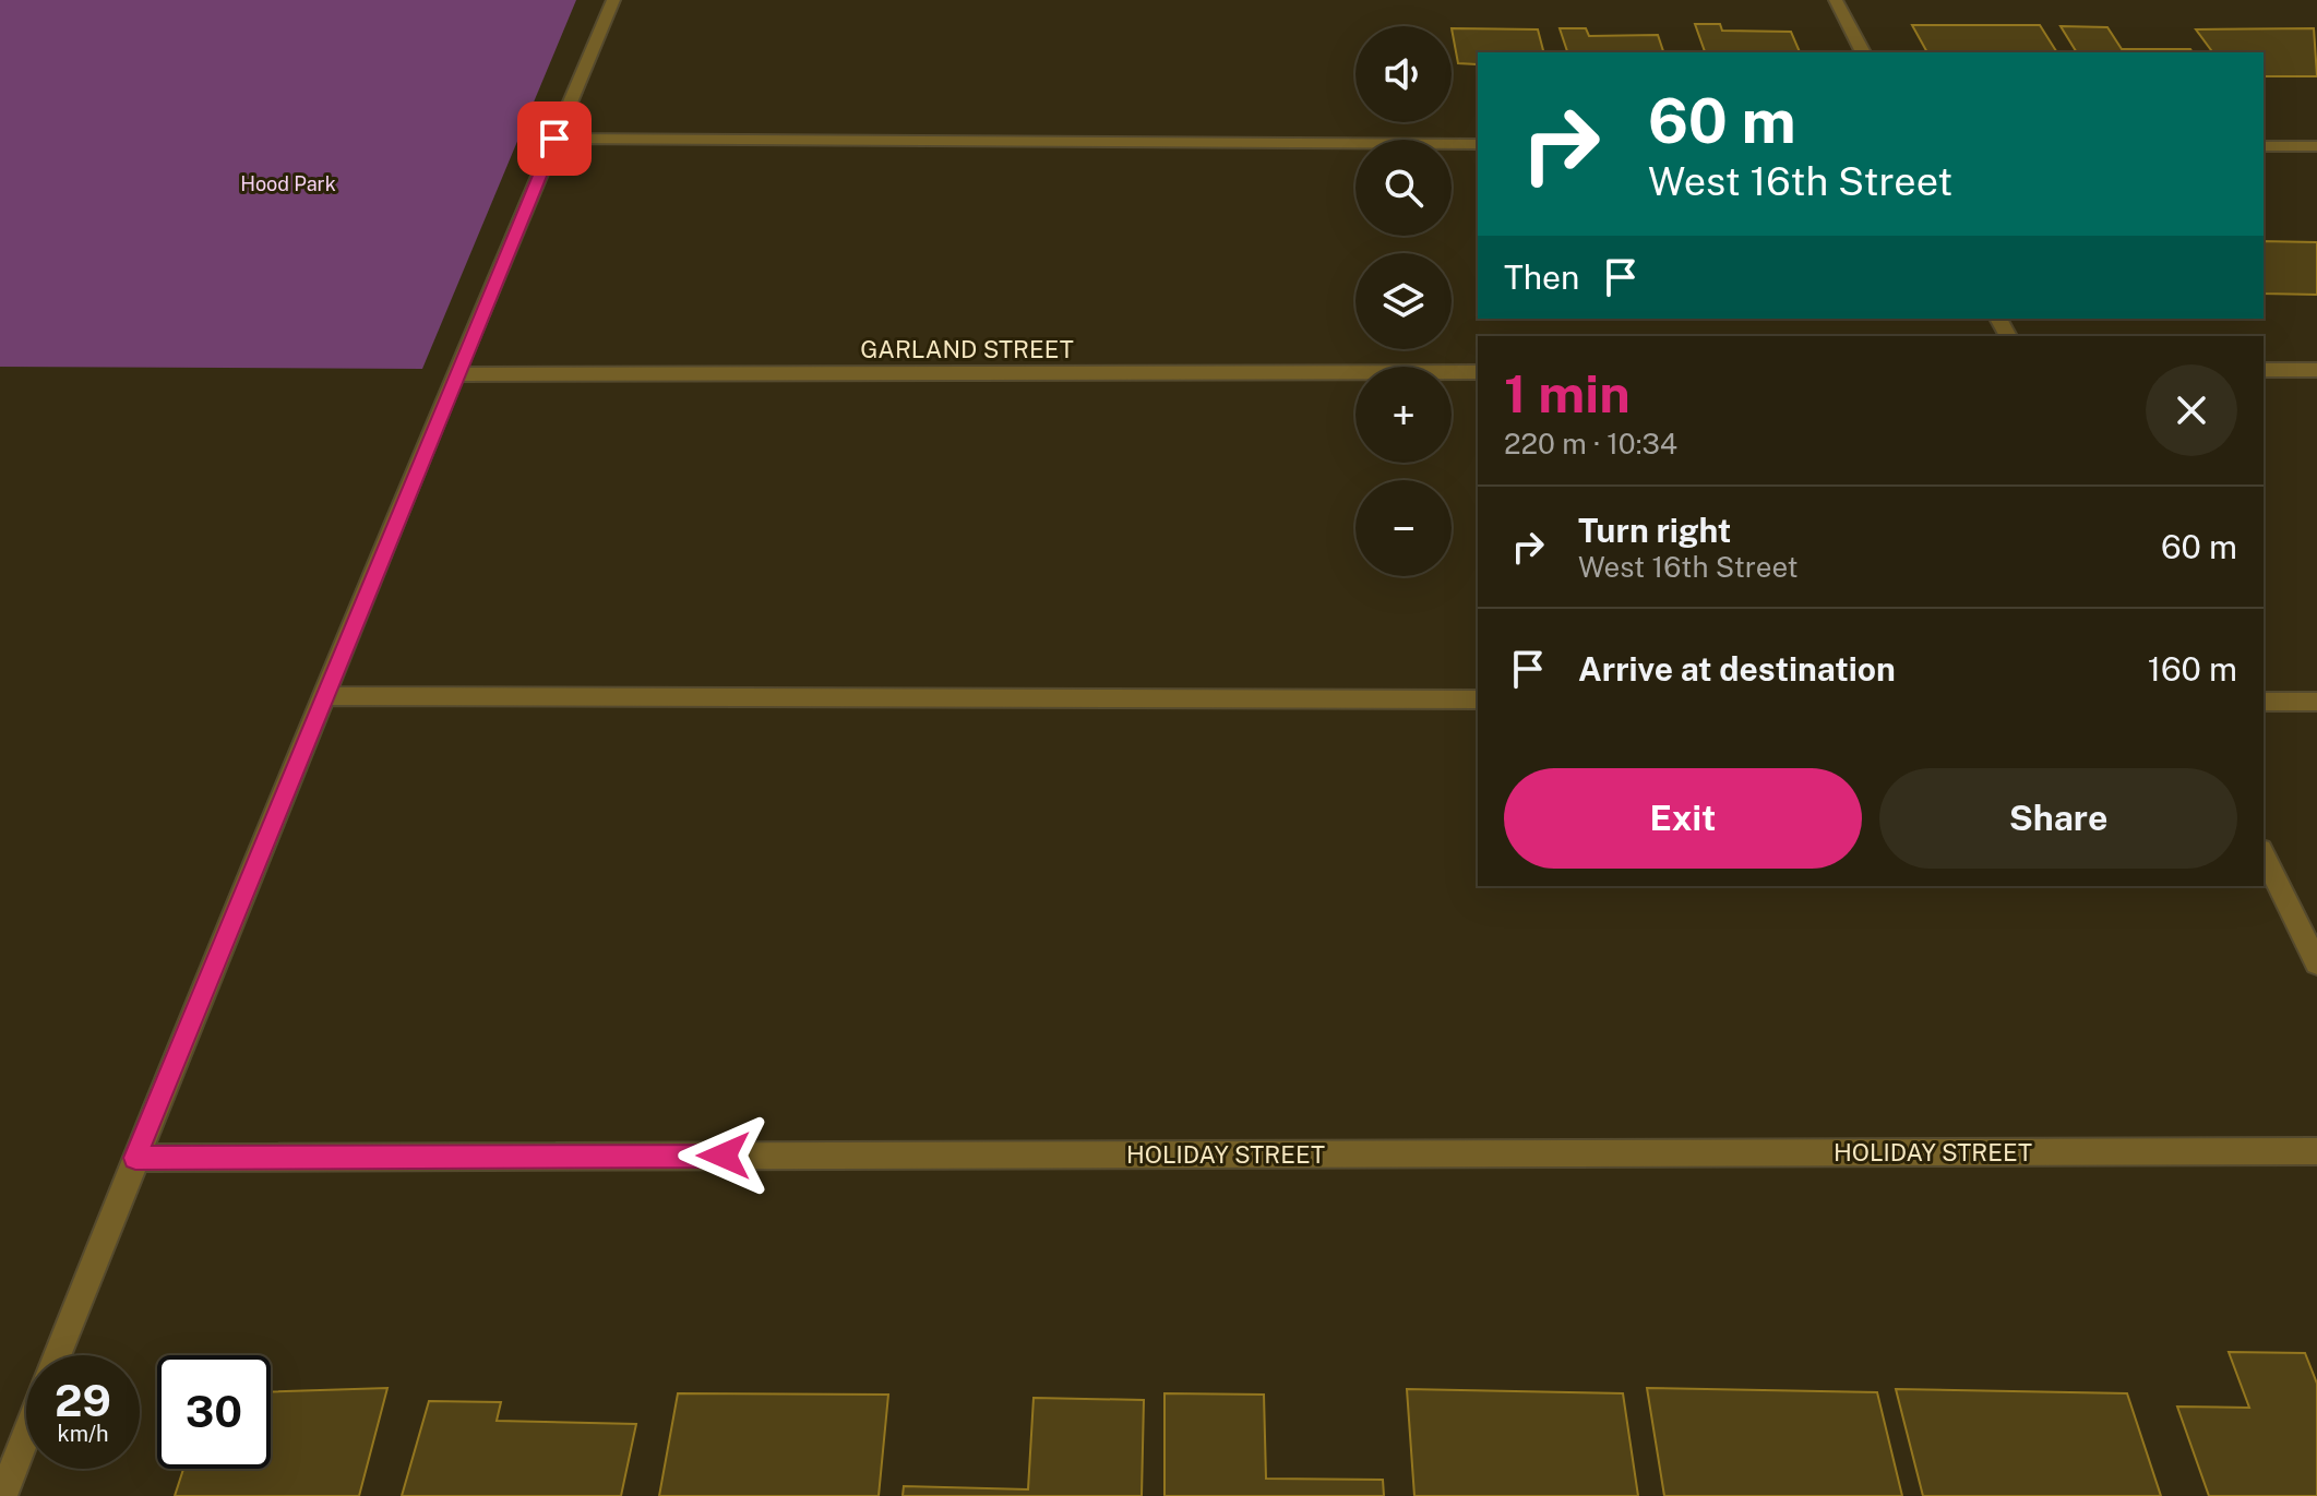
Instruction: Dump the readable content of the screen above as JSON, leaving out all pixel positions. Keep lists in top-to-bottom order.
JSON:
{
  "streets": {
    "street": ["GARLAND STREET", "HOLIDAY STREET"]
  },
  "parks": ["Hood Park"],
  "page": {
    "map_buttons": ["+", "−"],
    "turn": ["60 m", "West 16th Street"],
    "then": "Then",
    "heading": ["1 min", "220 m · 10:34"],
    "list": [
      {
        "name": "Turn right",
        "note": "West 16th Street",
        "value": "60 m"
      },
      {
        "name": "Arrive at destination",
        "value": "160 m"
      }
    ],
    "buttons": ["Exit", "Share"],
    "speed": "29 km/h",
    "limit": "30"
  }
}
